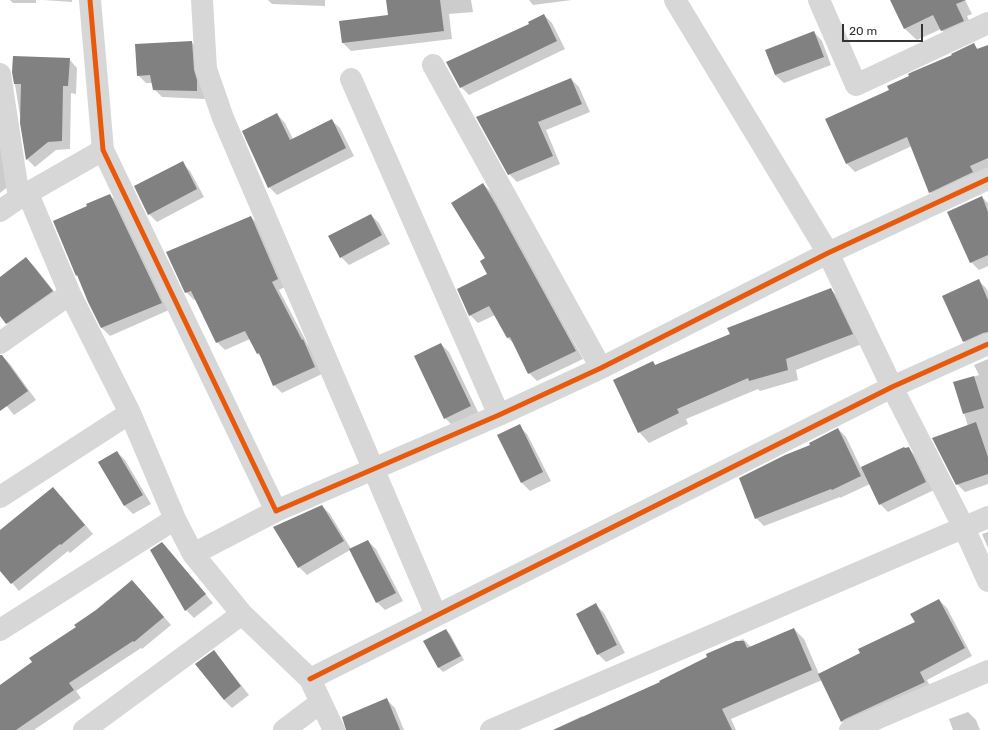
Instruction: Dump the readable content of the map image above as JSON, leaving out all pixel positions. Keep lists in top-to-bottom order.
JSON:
{
  "scale_bar": "20 m"
}
